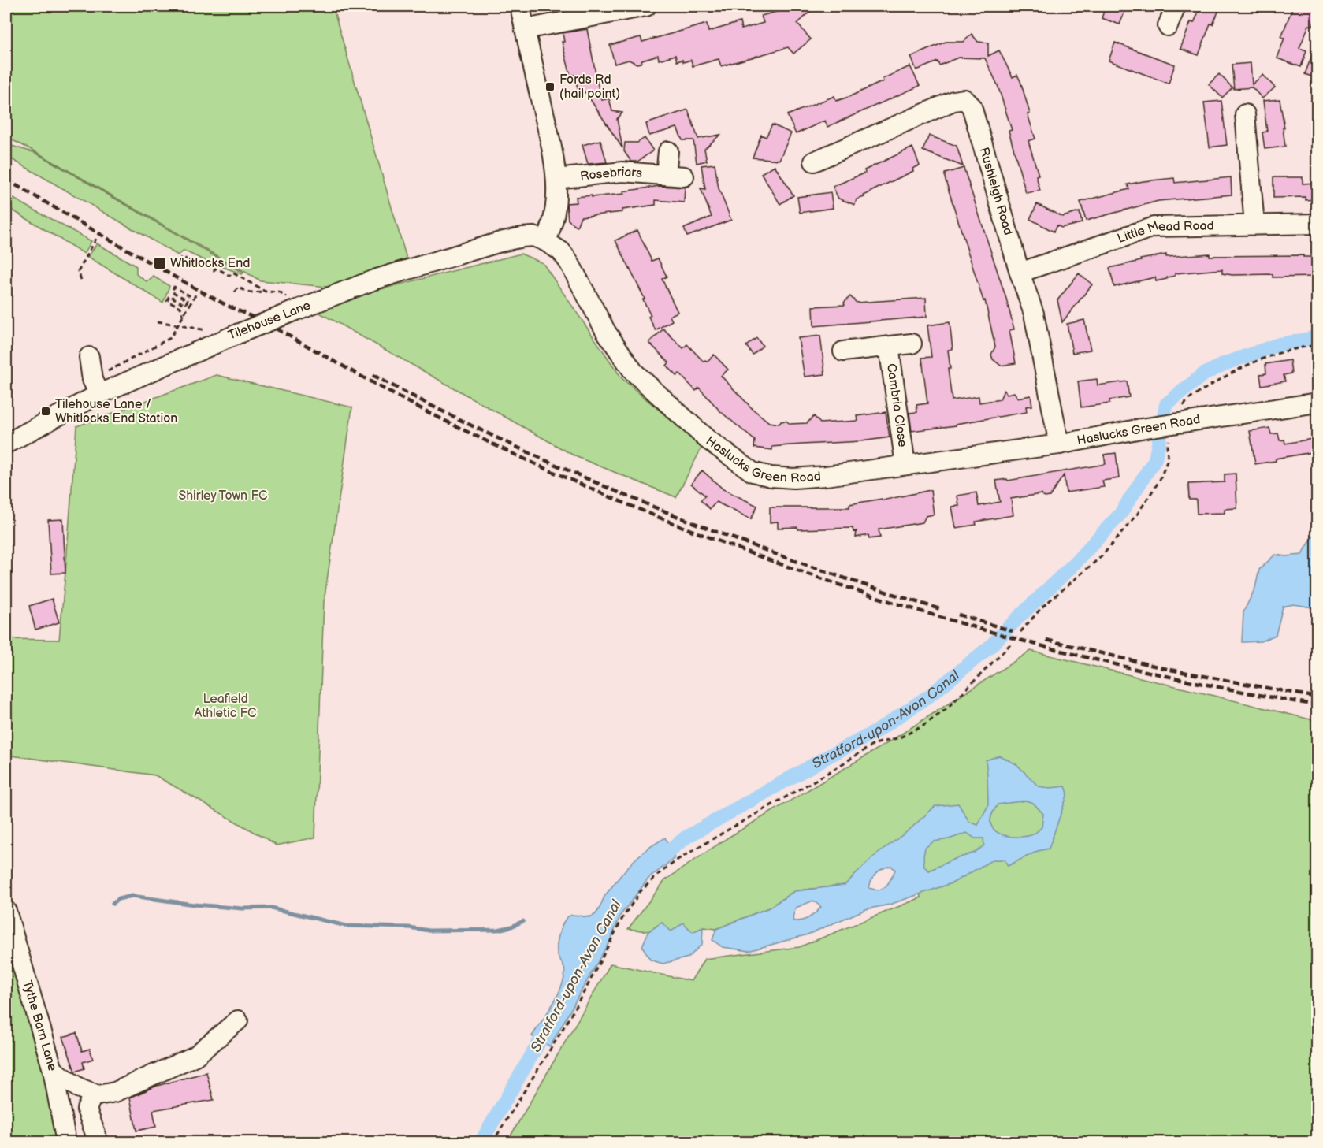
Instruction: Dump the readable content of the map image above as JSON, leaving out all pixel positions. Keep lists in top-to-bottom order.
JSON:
{
  "streets": {
    "street": [
      "Rosebriars",
      "Rushleigh Road",
      "Little Mead Road",
      "Tilehouse Lane",
      "Cambria Close",
      "Haslucks Green Road",
      "Tythe Barn Lane"
    ]
  },
  "crossings": [
    ["Rushleigh Road", "Little Mead Road"],
    ["Rushleigh Road", "Haslucks Green Road"],
    ["Tilehouse Lane", "Haslucks Green Road"],
    ["Cambria Close", "Haslucks Green Road"]
  ],
  "water": ["Stratford-upon-Avon Canal"],
  "parks": ["Shirley Town FC", "Leafield Athletic FC"],
  "places": {
    "transit": ["Fords Rd (hail point)", "Whitlocks End", "Tilehouse Lane / Whitlocks End Station"]
  }
}
